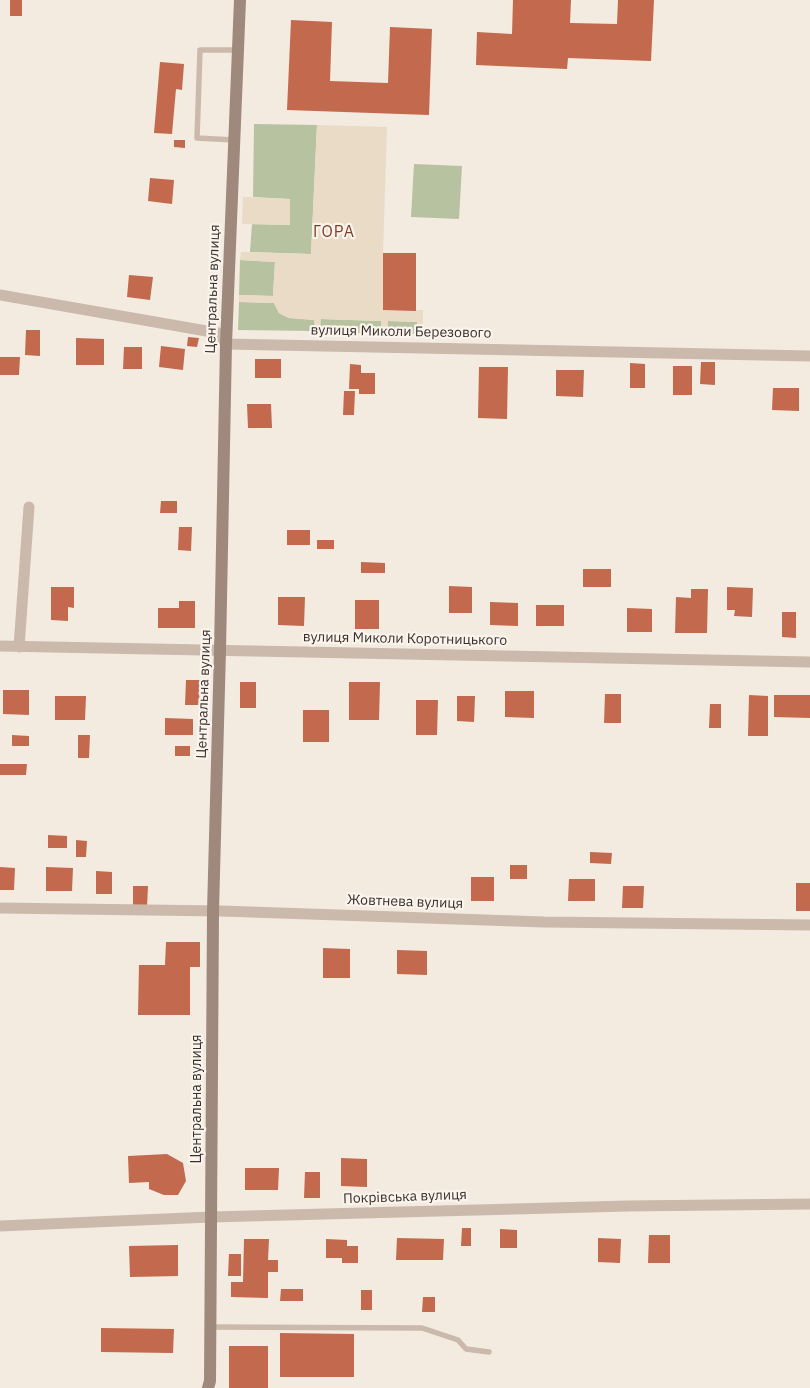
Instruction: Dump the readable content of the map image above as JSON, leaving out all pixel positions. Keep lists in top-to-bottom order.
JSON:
{
  "streets": {
    "main road": ["Центральна вулиця"],
    "street": [
      "вулиця Миколи Березового",
      "вулиця Миколи Коротницького",
      "Жовтнева вулиця",
      "Покрівська вулиця"
    ]
  },
  "crossings": [
    ["Центральна вулиця", "вулиця Миколи Березового"],
    ["Центральна вулиця", "вулиця Миколи Коротницького"],
    ["Центральна вулиця", "Жовтнева вулиця"],
    ["Центральна вулиця", "Покрівська вулиця"]
  ],
  "districts": ["ГОРА"]
}
